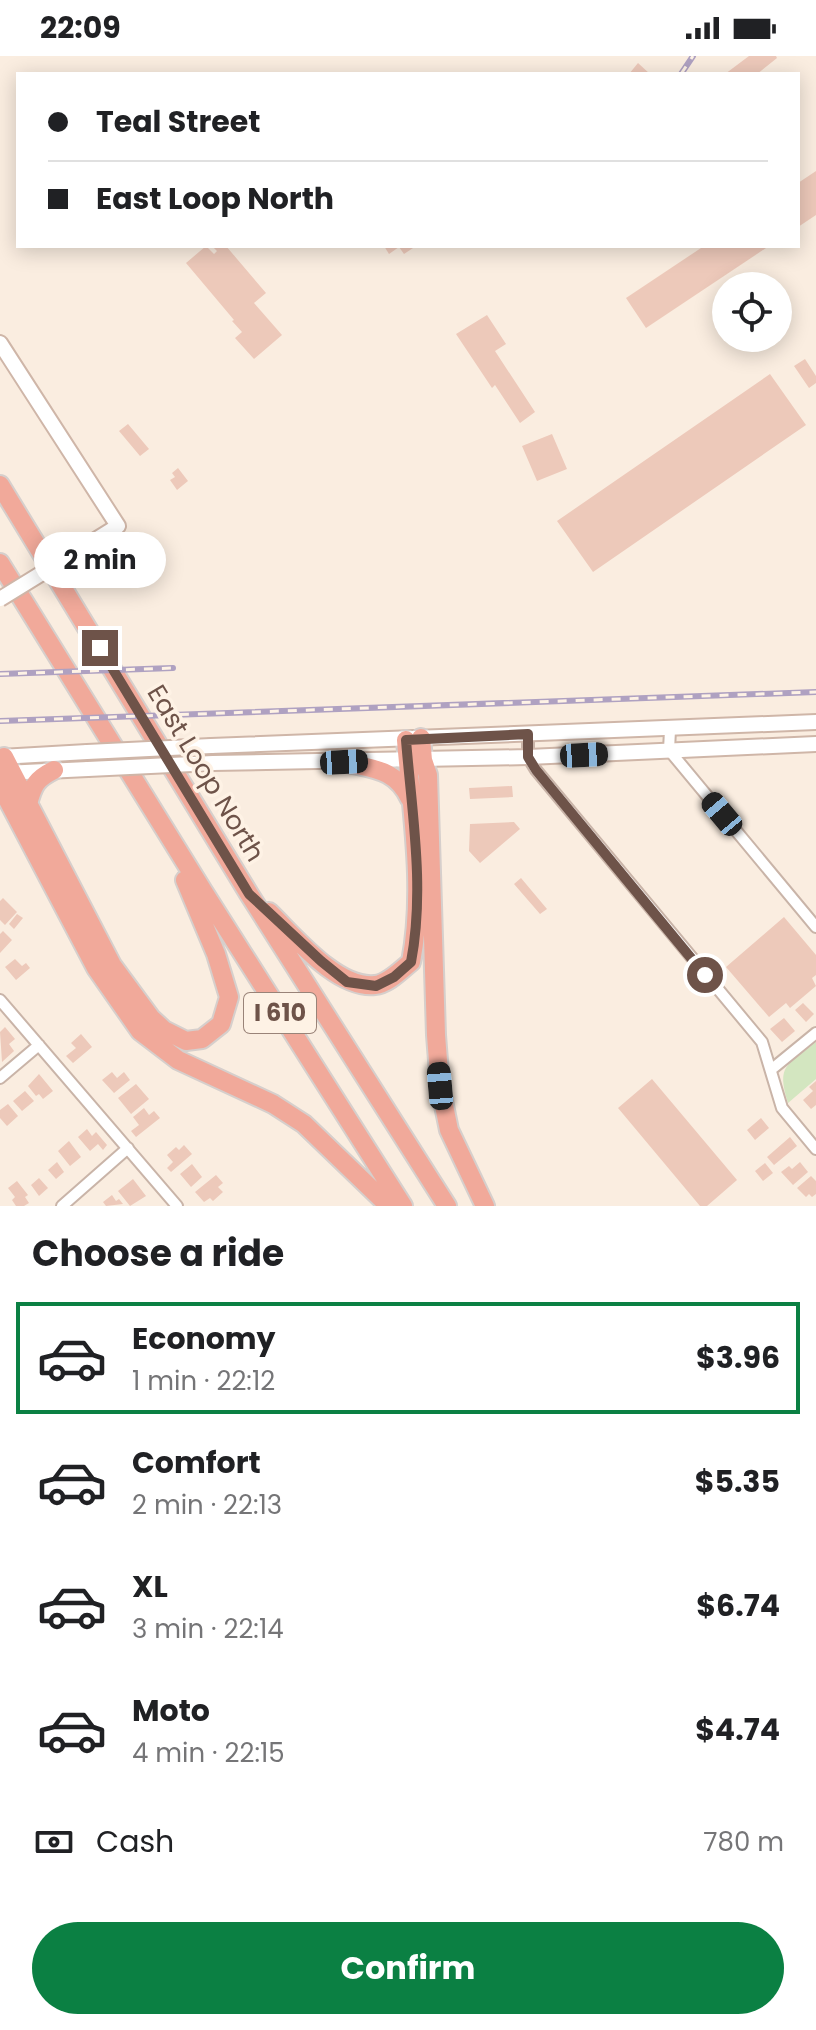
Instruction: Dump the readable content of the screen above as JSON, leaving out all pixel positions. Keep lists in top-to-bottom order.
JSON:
{
  "streets": {
    "highway": ["East Loop North", "I 610"]
  },
  "page": {
    "status": "22:09",
    "banner": ["Teal Street", "East Loop North"],
    "bubble": "2 min",
    "heading": "Choose a ride",
    "list": [
      {
        "name": "Economy",
        "note": "1 min · 22:12",
        "value": "$3.96"
      },
      {
        "name": "Comfort",
        "note": "2 min · 22:13",
        "value": "$5.35"
      },
      {
        "name": "XL",
        "note": "3 min · 22:14",
        "value": "$6.74"
      },
      {
        "name": "Moto",
        "note": "4 min · 22:15",
        "value": "$4.74"
      }
    ],
    "pay": ["Cash", "780 m"],
    "buttons": "Confirm"
  }
}
